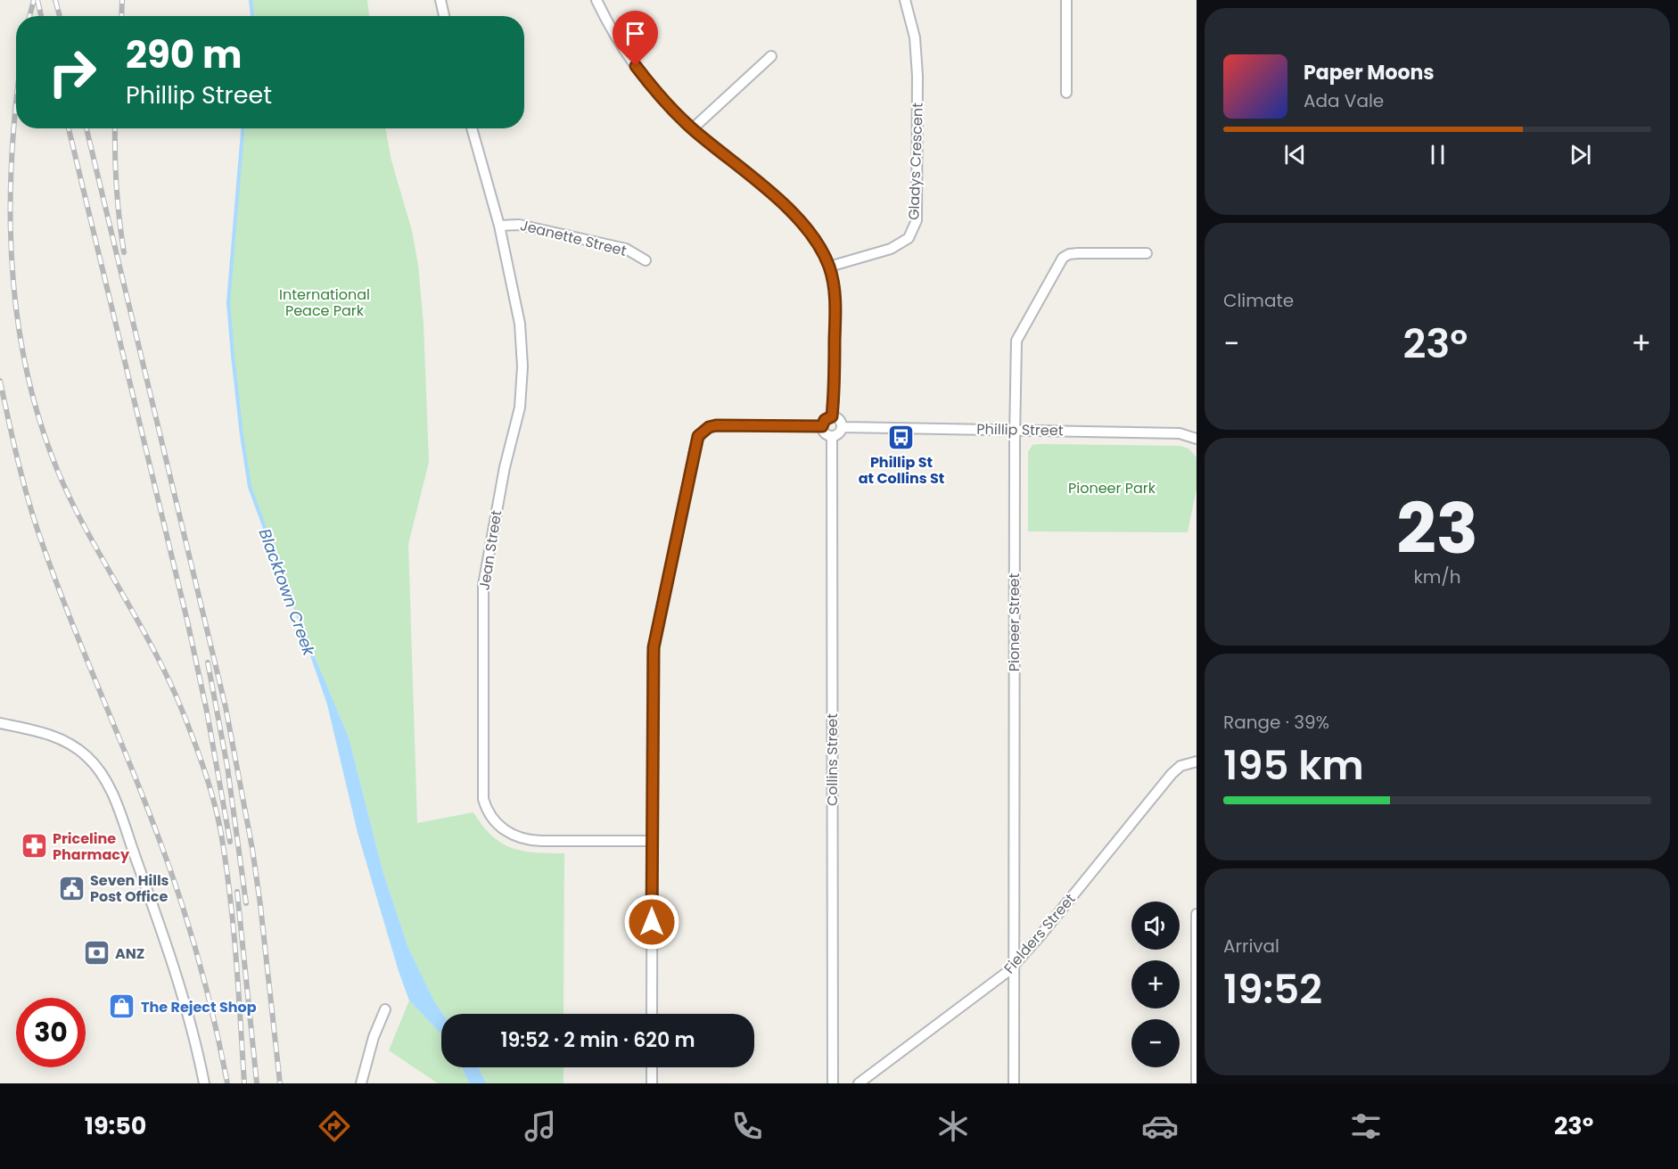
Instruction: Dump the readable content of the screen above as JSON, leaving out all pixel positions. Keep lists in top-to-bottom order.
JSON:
{
  "streets": {
    "street": [
      "Gladys Crescent",
      "Jeanette Street",
      "Phillip Street",
      "Jean Street",
      "Pioneer Street",
      "Collins Street",
      "Fielders Street"
    ]
  },
  "crossings": [
    ["Jeanette Street", "Jean Street"],
    ["Phillip Street", "Pioneer Street"],
    ["Phillip Street", "Collins Street"],
    ["Pioneer Street", "Fielders Street"]
  ],
  "water": ["Blacktown Creek"],
  "parks": ["International Peace Park", "Pioneer Park"],
  "places": {
    "bus stop": ["Phillip St at Collins St"],
    "pharmacy": ["Priceline Pharmacy"],
    "public building": ["Seven Hills Post Office"],
    "bank": ["ANZ"],
    "shop": ["The Reject Shop"]
  },
  "page": {
    "turn": ["290 m", "Phillip Street"],
    "song": ["Paper Moons", "Ada Vale"],
    "tile": [
      "Climate",
      ["23", "km/h"],
      ["Range · 39%", "195 km"],
      ["Arrival", "19:52"]
    ],
    "heat": ["−", "23°", "+"],
    "map_buttons": ["+", "−"],
    "limit": "30",
    "trip": "19:52 · 2 min · 620 m",
    "tabs": ["19:50", "23°"]
  }
}
